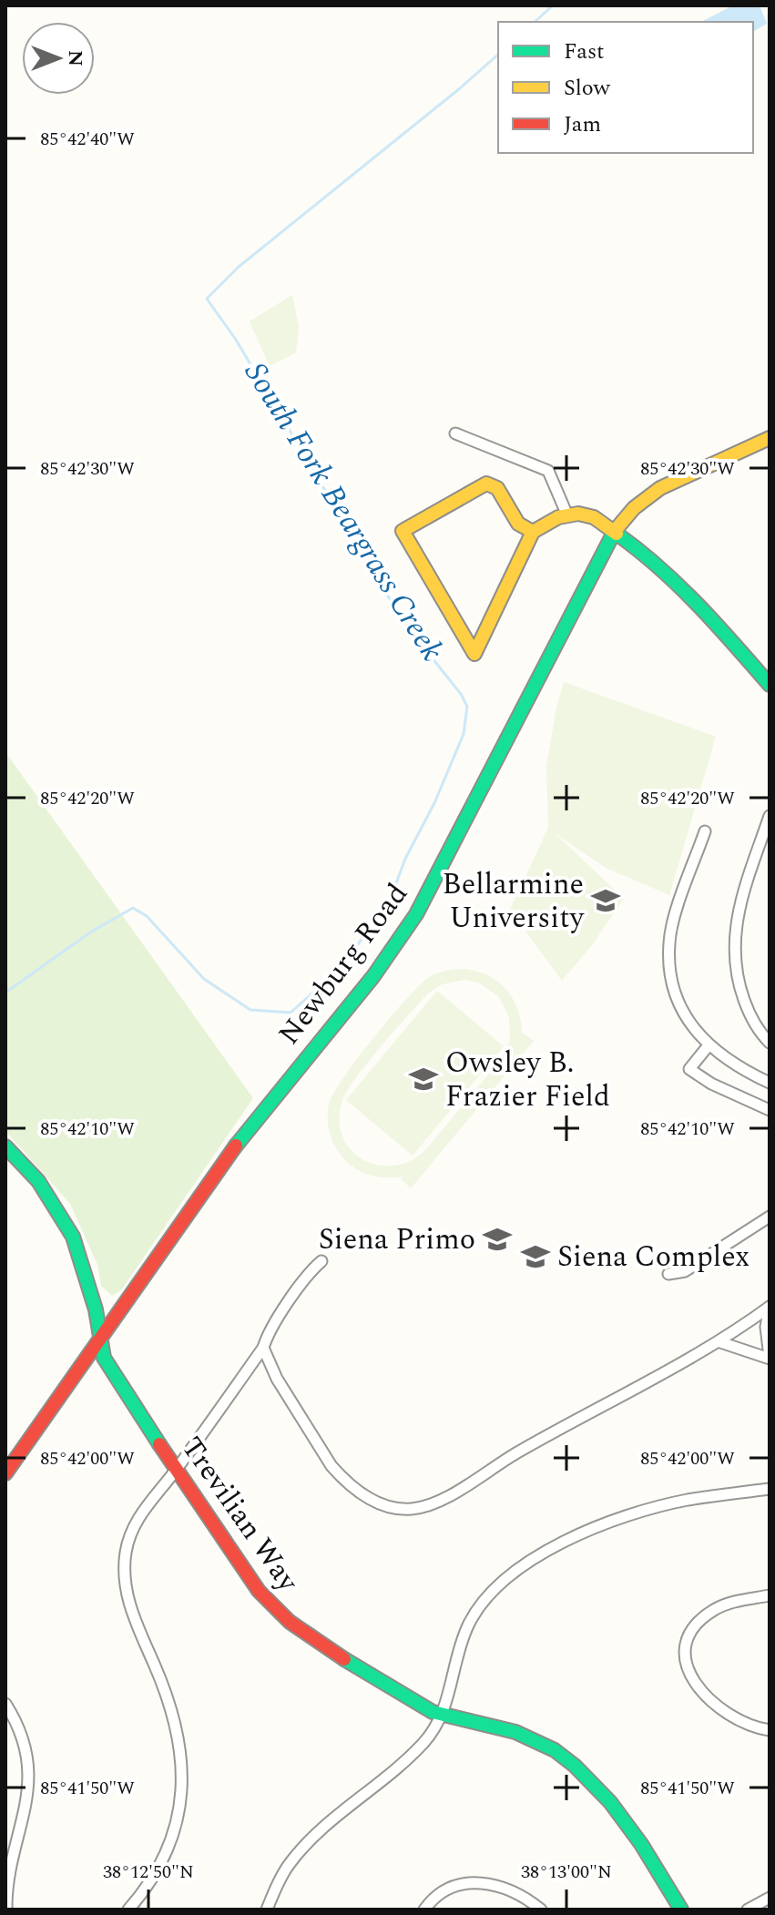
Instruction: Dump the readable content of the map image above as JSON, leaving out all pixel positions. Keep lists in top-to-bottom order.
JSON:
{
  "streets": {
    "street": ["Newburg Road", "Trevilian Way"]
  },
  "crossings": [
    ["Newburg Road", "Trevilian Way"]
  ],
  "water": ["South Fork Beargrass Creek"],
  "places": {
    "school or university": [
      "Bellarmine University",
      "Owsley B. Frazier Field",
      "Siena Primo",
      "Siena Complex"
    ]
  },
  "legend": ["Fast", "Slow", "Jam"],
  "north": "right",
  "coordinates": [
    "85°42'40\"W",
    "85°42'30\"W",
    "85°42'20\"W",
    "85°42'10\"W",
    "85°42'00\"W",
    "85°41'50\"W",
    "38°12'50\"N",
    "38°13'00\"N"
  ]
}
